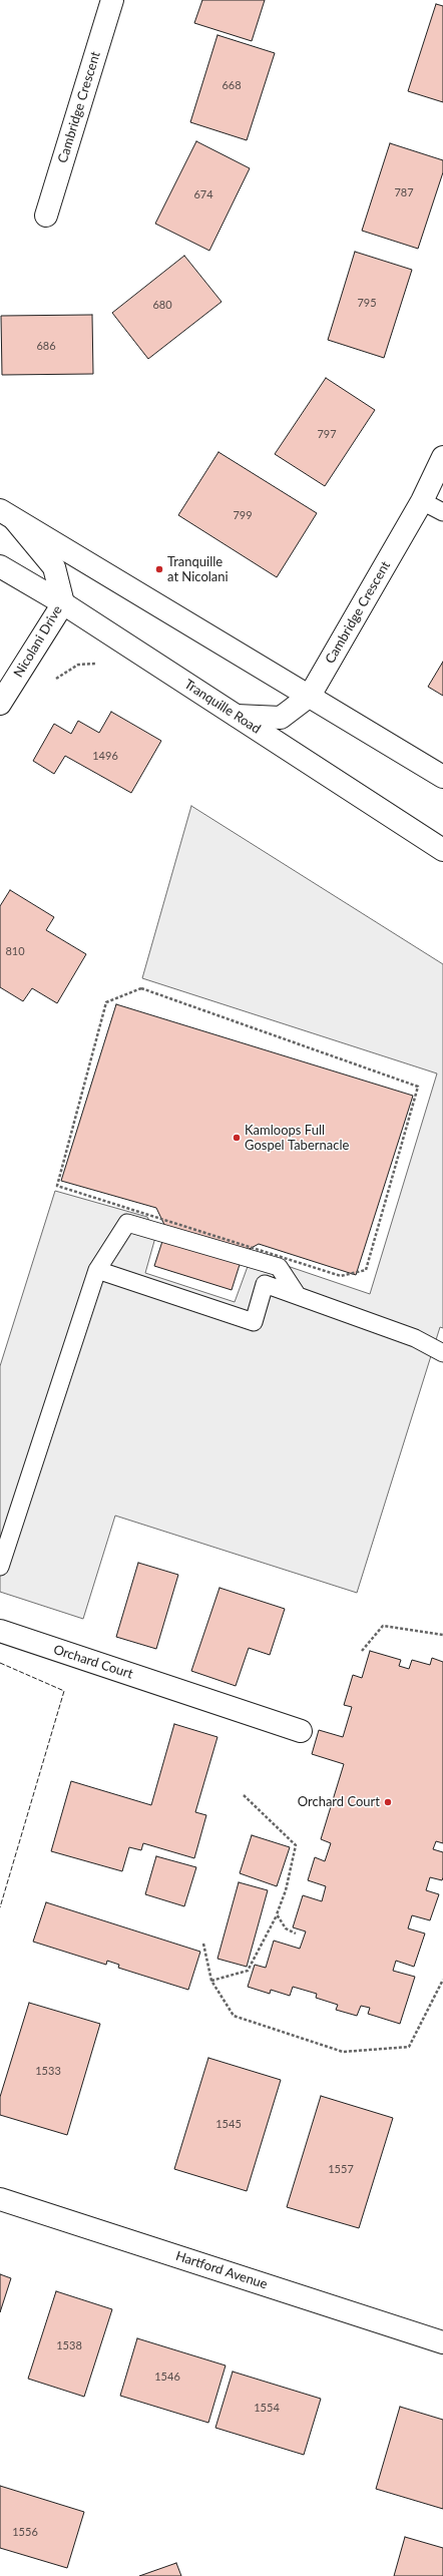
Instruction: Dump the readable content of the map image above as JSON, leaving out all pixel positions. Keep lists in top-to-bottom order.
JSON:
{
  "streets": {
    "street": [
      "Cambridge Crescent",
      "Nicolani Drive",
      "Tranquille Road",
      "Orchard Court",
      "Hartford Avenue"
    ]
  },
  "crossings": [
    ["Cambridge Crescent", "Tranquille Road"],
    ["Nicolani Drive", "Tranquille Road"]
  ],
  "places": ["Tranquille at Nicolani", "Kamloops Full Gospel Tabernacle", "Orchard Court"],
  "house_numbers": [
    "668",
    "787",
    "674",
    "795",
    "680",
    "686",
    "797",
    "799",
    "1496",
    "810",
    "1533",
    "1545",
    "1557",
    "1538",
    "1546",
    "1554",
    "1556"
  ]
}
